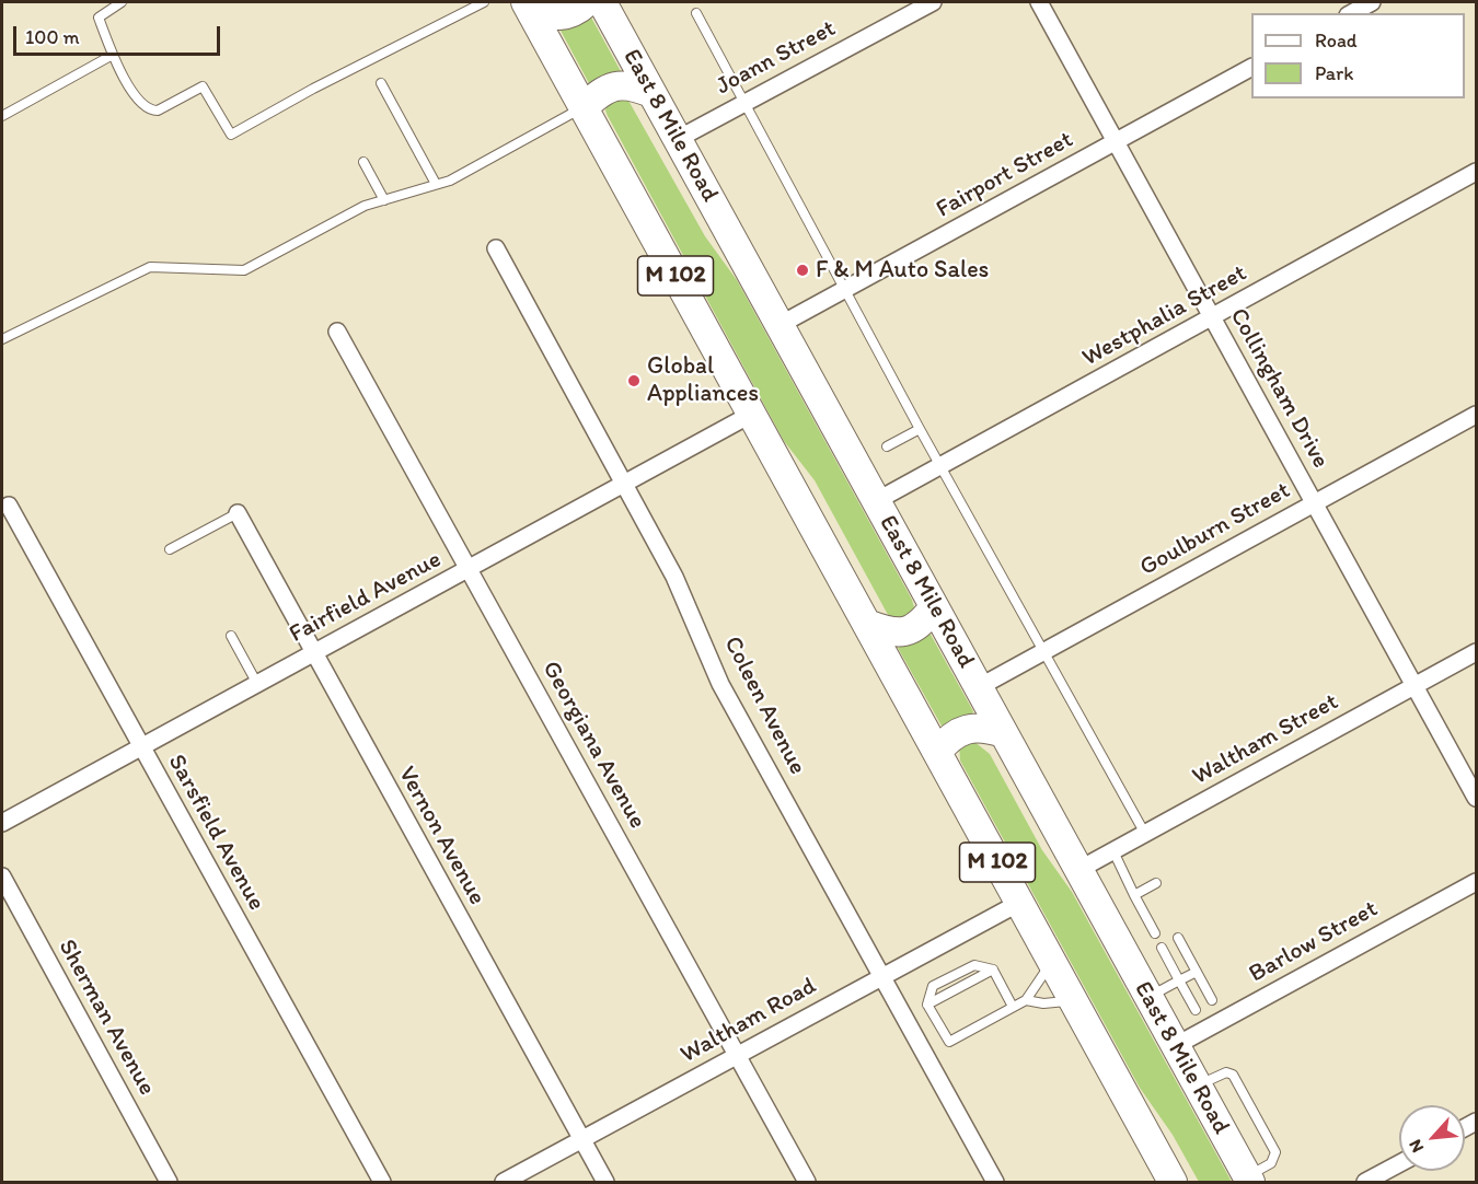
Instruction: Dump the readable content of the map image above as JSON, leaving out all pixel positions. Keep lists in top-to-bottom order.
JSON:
{
  "streets": {
    "highway": ["East 8 Mile Road", "M 102"],
    "street": [
      "Joann Street",
      "Fairport Street",
      "Westphalia Street",
      "Collingham Drive",
      "Goulburn Street",
      "Fairfield Avenue",
      "Coleen Avenue",
      "Waltham Street",
      "Georgiana Avenue",
      "Sarsfield Avenue",
      "Vernon Avenue",
      "Barlow Street",
      "Sherman Avenue",
      "Waltham Road"
    ]
  },
  "crossings": [
    ["Joann Street", "East 8 Mile Road"],
    ["East 8 Mile Road", "Fairport Street"],
    ["East 8 Mile Road", "Westphalia Street"],
    ["East 8 Mile Road", "Goulburn Street"],
    ["East 8 Mile Road", "Waltham Street"],
    ["East 8 Mile Road", "Barlow Street"],
    ["Fairport Street", "Collingham Drive"],
    ["M 102", "Fairfield Avenue"],
    ["M 102", "Waltham Road"],
    ["Westphalia Street", "Collingham Drive"],
    ["Collingham Drive", "Goulburn Street"],
    ["Collingham Drive", "Waltham Street"],
    ["Fairfield Avenue", "Coleen Avenue"],
    ["Fairfield Avenue", "Georgiana Avenue"],
    ["Fairfield Avenue", "Sarsfield Avenue"],
    ["Fairfield Avenue", "Vernon Avenue"],
    ["Coleen Avenue", "Waltham Road"],
    ["Georgiana Avenue", "Waltham Road"],
    ["Vernon Avenue", "Waltham Road"]
  ],
  "places": ["F & M Auto Sales", "Global Appliances"],
  "legend": ["Road", "Park"],
  "scale_bar": "100 m",
  "north": "bottom left"
}
